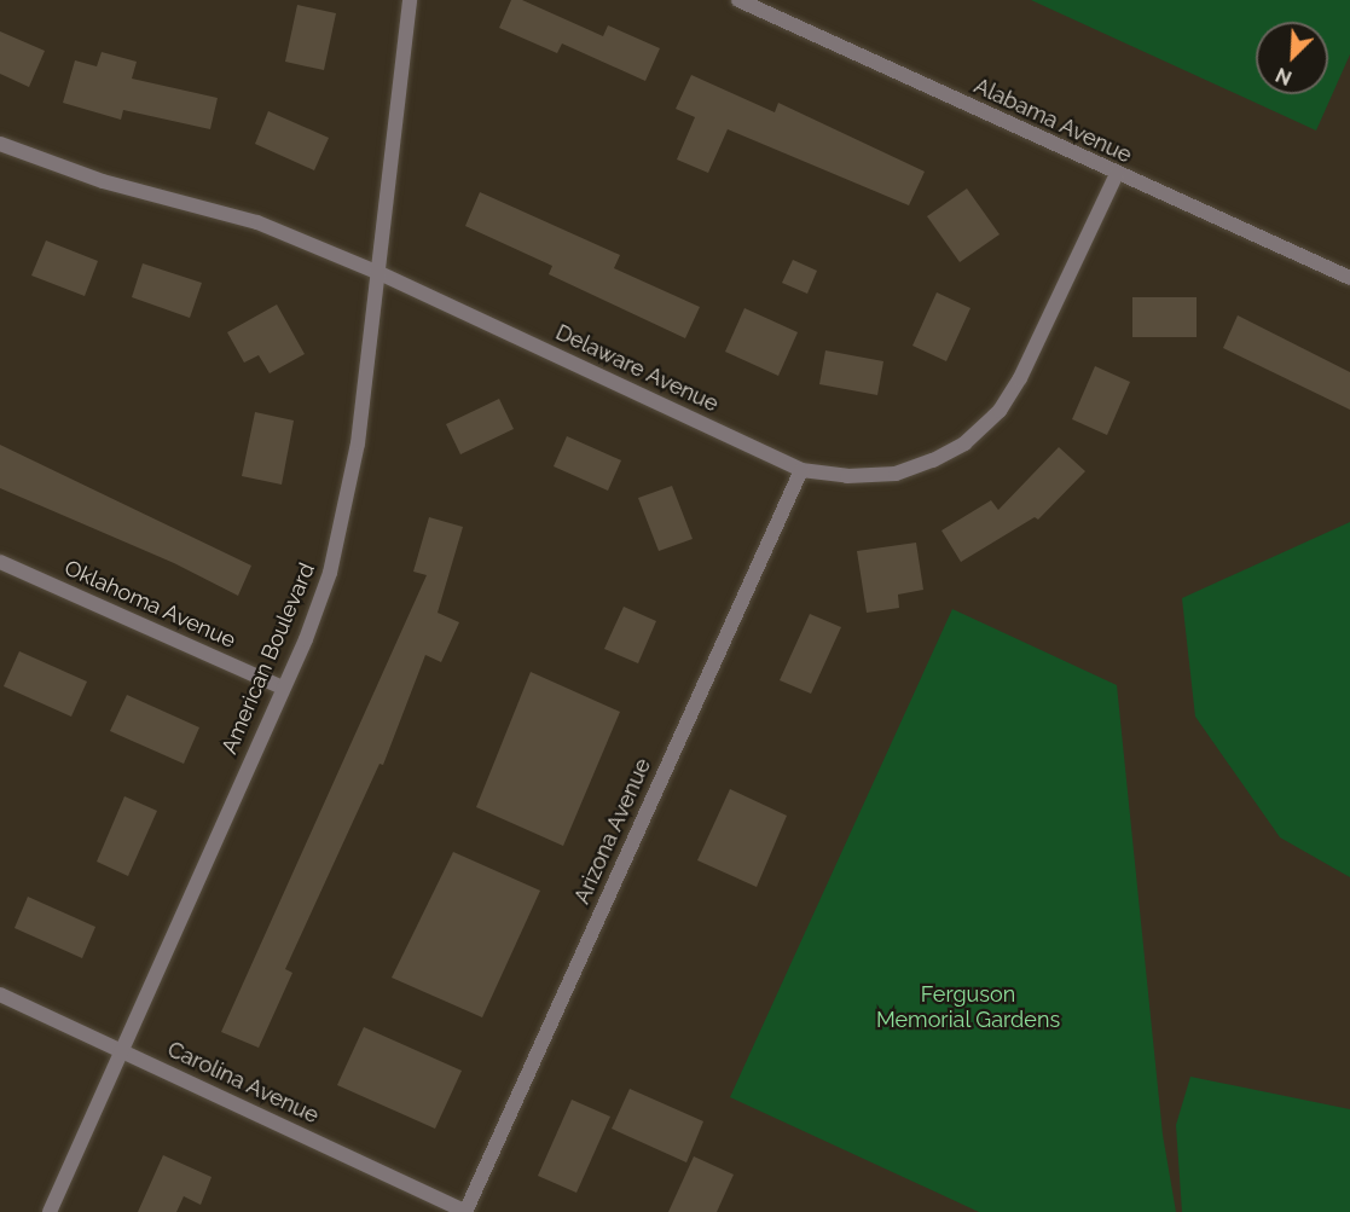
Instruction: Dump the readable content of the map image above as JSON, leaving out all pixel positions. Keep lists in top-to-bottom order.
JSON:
{
  "streets": {
    "street": [
      "Alabama Avenue",
      "Delaware Avenue",
      "Oklahoma Avenue",
      "American Boulevard",
      "Arizona Avenue",
      "Carolina Avenue"
    ]
  },
  "crossings": [
    ["Alabama Avenue", "Delaware Avenue"],
    ["Delaware Avenue", "American Boulevard"],
    ["Delaware Avenue", "Arizona Avenue"],
    ["Oklahoma Avenue", "American Boulevard"],
    ["American Boulevard", "Carolina Avenue"],
    ["Arizona Avenue", "Carolina Avenue"]
  ],
  "parks": ["Ferguson Memorial Gardens"],
  "north": "bottom left"
}
